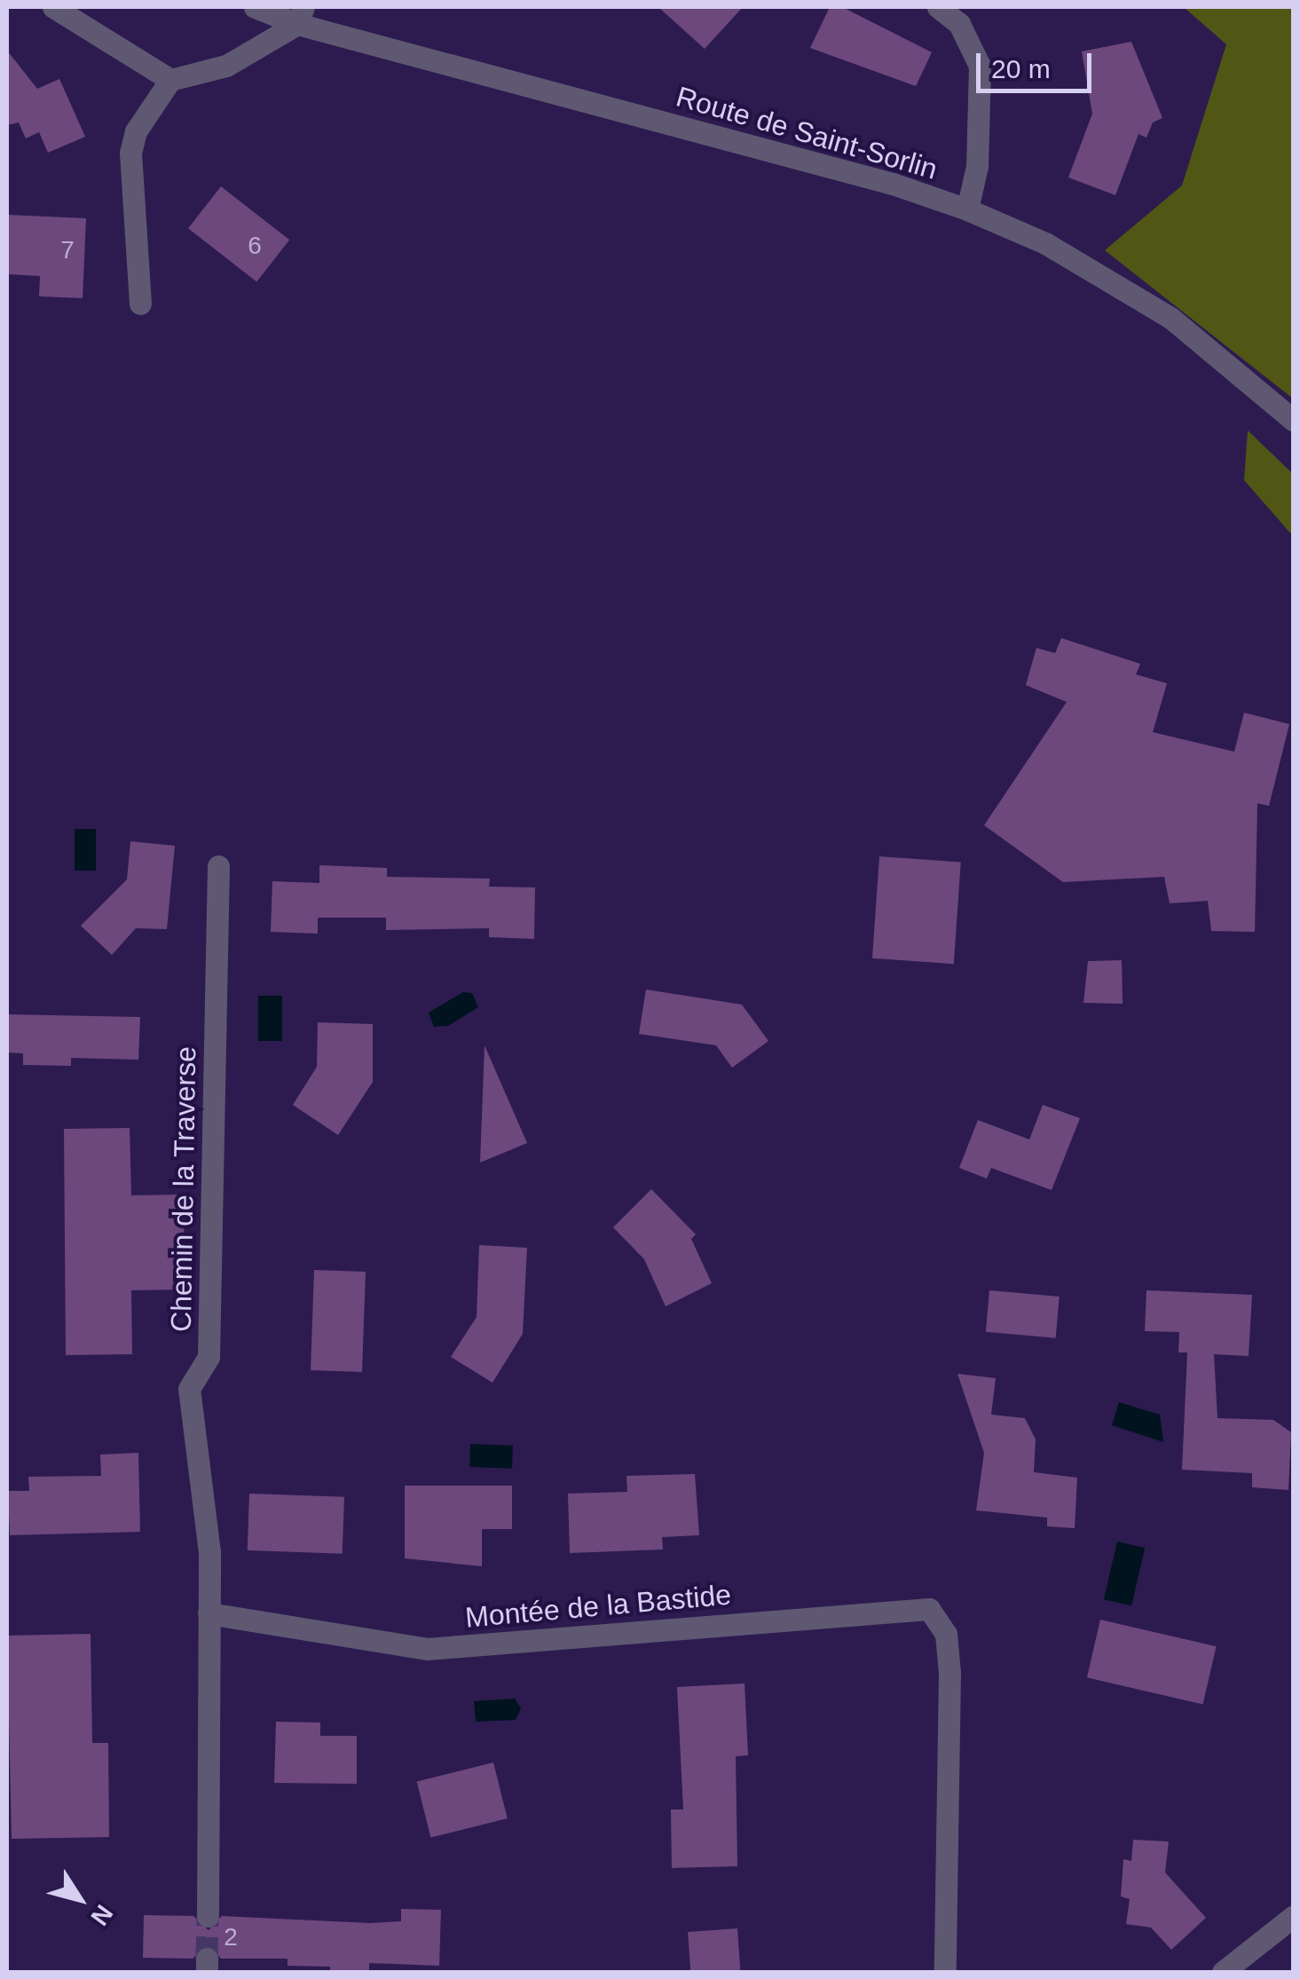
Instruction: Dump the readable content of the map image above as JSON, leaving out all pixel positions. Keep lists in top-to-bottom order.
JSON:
{
  "streets": {
    "street": ["Route de Saint-Sorlin", "Chemin de la Traverse", "Montée de la Bastide"]
  },
  "crossings": [
    ["Chemin de la Traverse", "Montée de la Bastide"]
  ],
  "house_numbers": ["6", "7", "2"],
  "scale_bar": "20 m",
  "north": "bottom right"
}
